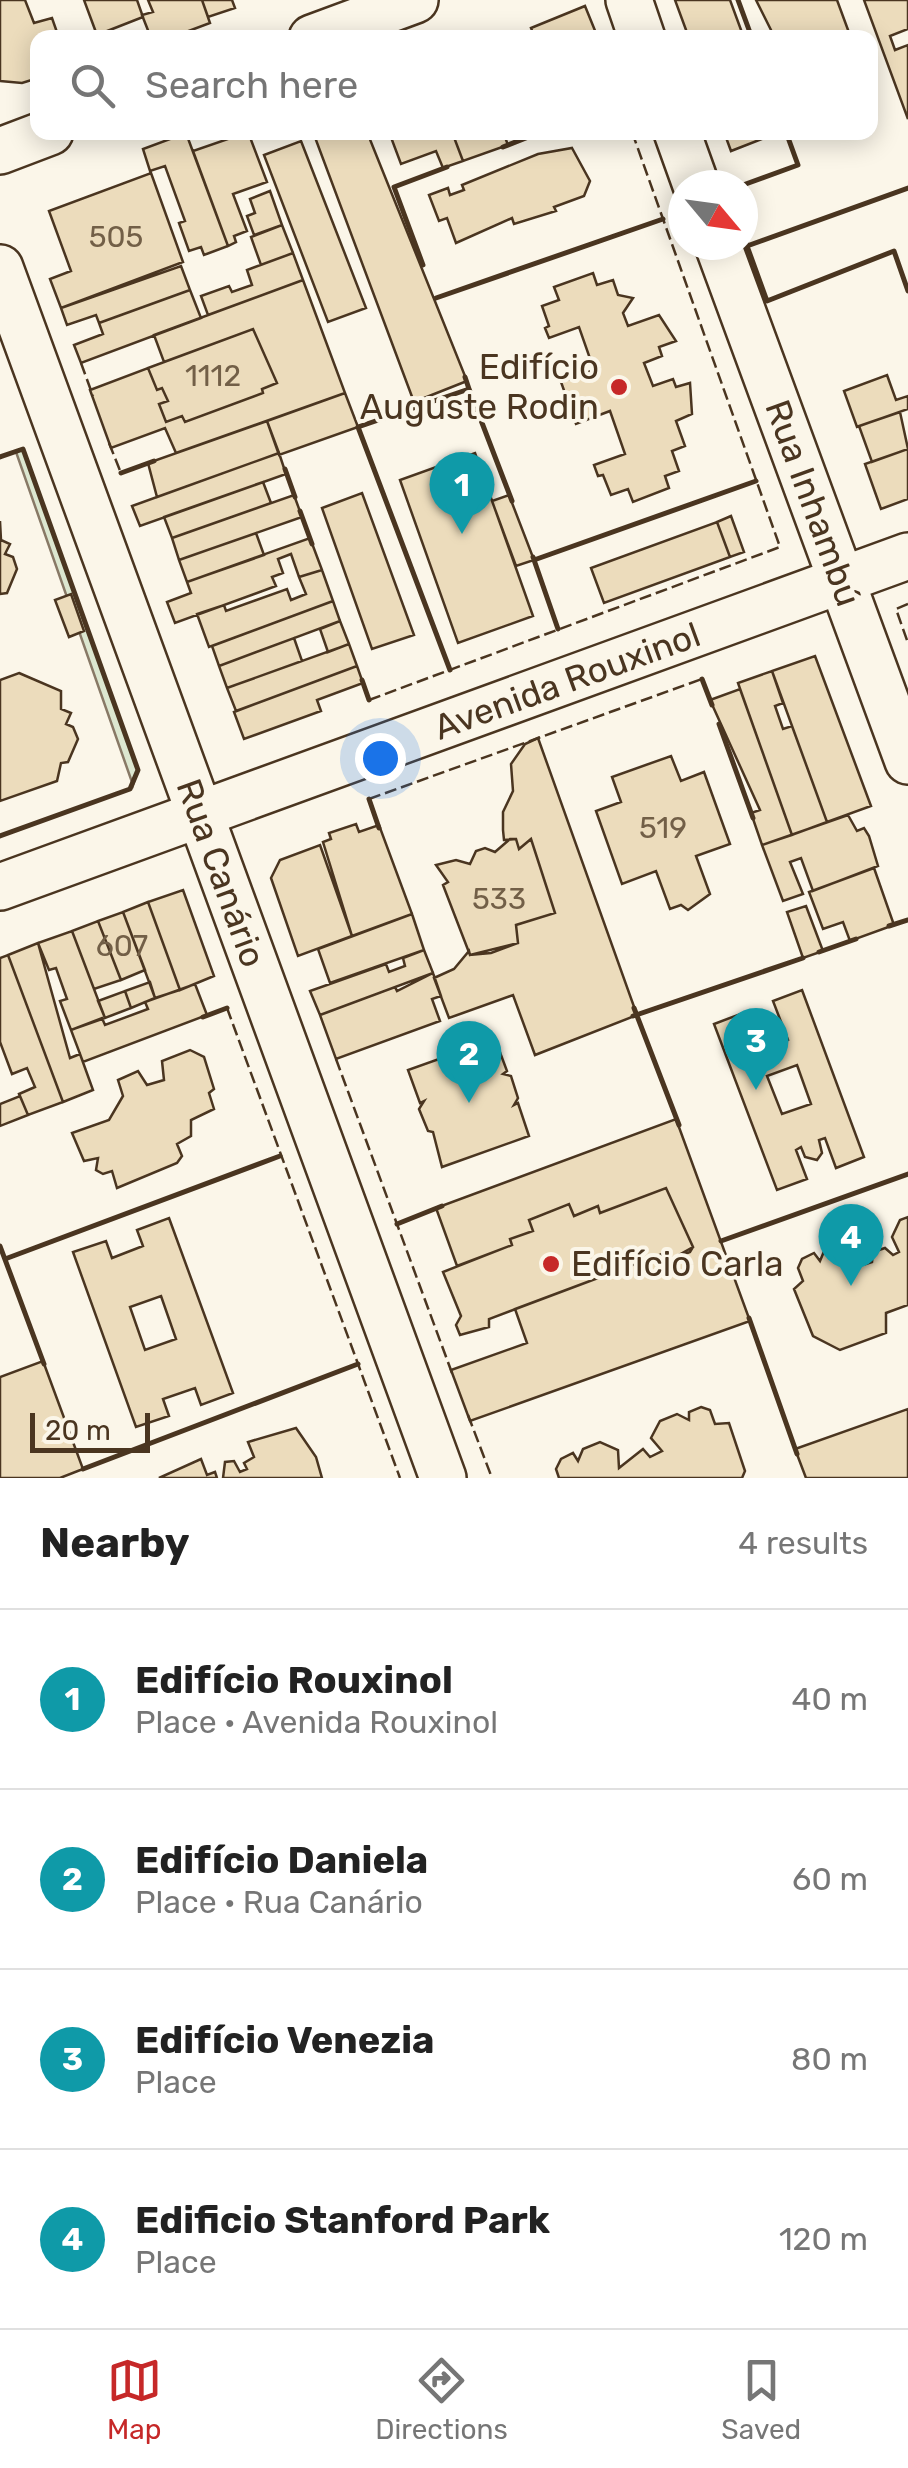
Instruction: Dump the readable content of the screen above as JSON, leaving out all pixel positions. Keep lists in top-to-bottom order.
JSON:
{
  "streets": {
    "street": ["Rua Inhambú", "Avenida Rouxinol", "Rua Canário"]
  },
  "crossings": [
    ["Rua Inhambú", "Avenida Rouxinol"],
    ["Avenida Rouxinol", "Rua Canário"]
  ],
  "places": ["Edifício Auguste Rodin", "Edifício Carla"],
  "house_numbers": [
    "505",
    "1112",
    "519",
    "533",
    "607"
  ],
  "scale_bar": "20 m",
  "north": "bottom right",
  "page": {
    "search": "Search here",
    "pins": [
      "1",
      "3",
      "2",
      "4"
    ],
    "scale": "20 m",
    "heading": ["Nearby", "4 results"],
    "list": [
      {
        "mark": "1",
        "name": "Edifício Rouxinol",
        "note": "Place · Avenida Rouxinol",
        "value": "40 m"
      },
      {
        "mark": "2",
        "name": "Edifício Daniela",
        "note": "Place · Rua Canário",
        "value": "60 m"
      },
      {
        "mark": "3",
        "name": "Edifício Venezia",
        "note": "Place",
        "value": "80 m"
      },
      {
        "mark": "4",
        "name": "Edificio Stanford Park",
        "note": "Place",
        "value": "120 m"
      }
    ],
    "nav": ["Map", "Directions", "Saved"]
  }
}
